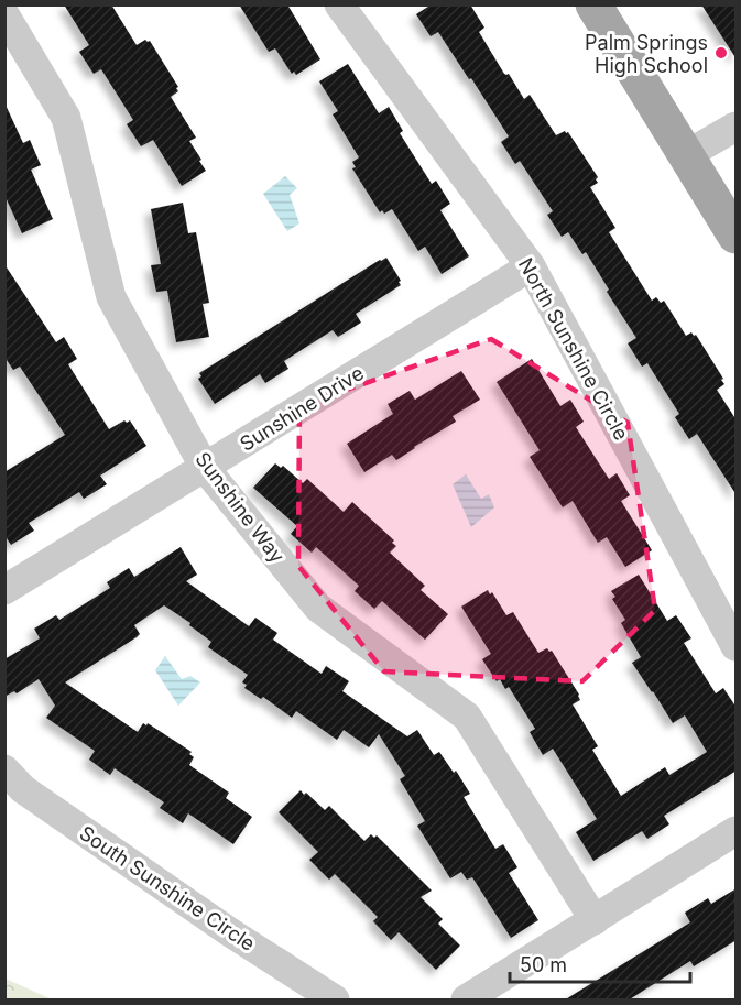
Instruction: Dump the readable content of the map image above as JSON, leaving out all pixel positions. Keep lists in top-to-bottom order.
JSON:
{
  "streets": {
    "street": [
      "North Sunshine Circle",
      "Sunshine Drive",
      "Sunshine Way",
      "South Sunshine Circle"
    ]
  },
  "crossings": [
    ["North Sunshine Circle", "Sunshine Drive"],
    ["Sunshine Drive", "Sunshine Way"]
  ],
  "places": ["Palm Springs High School"],
  "scale_bar": "50 m"
}
